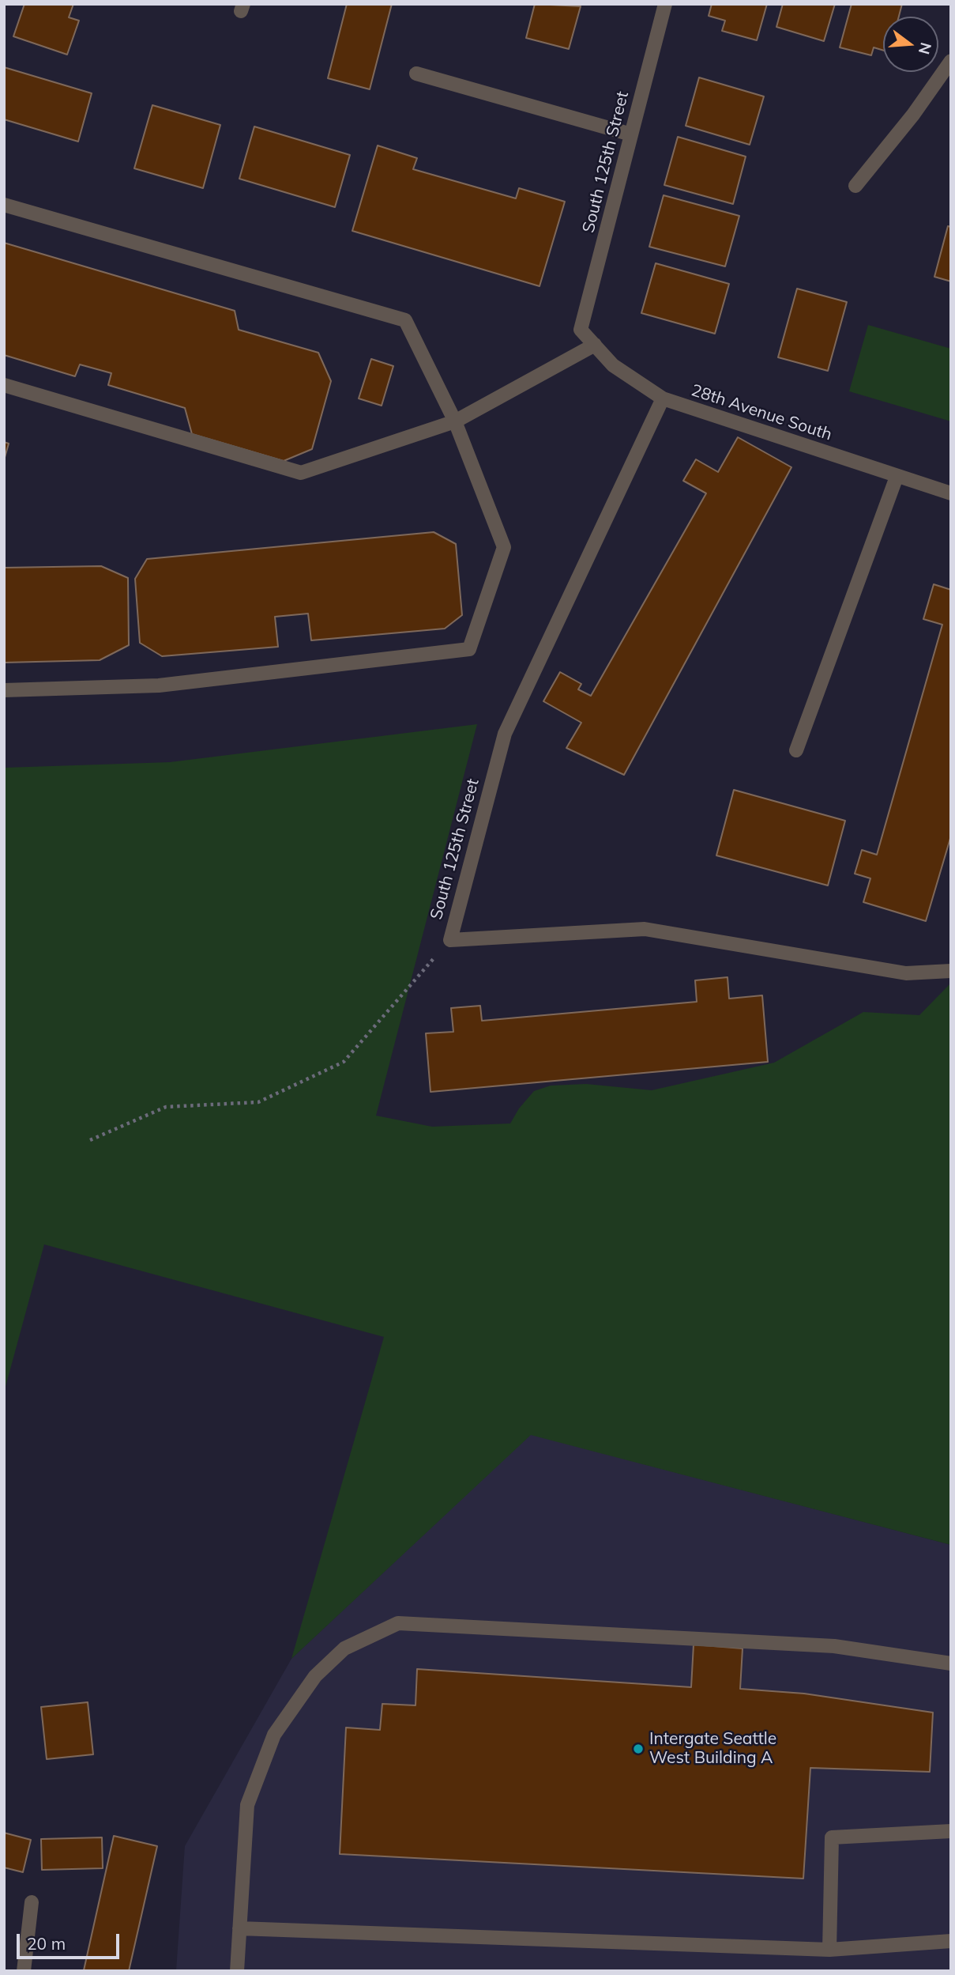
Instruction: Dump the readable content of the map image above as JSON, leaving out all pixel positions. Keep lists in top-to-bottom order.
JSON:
{
  "streets": {
    "street": ["South 125th Street", "28th Avenue South"]
  },
  "crossings": [
    ["South 125th Street", "28th Avenue South"]
  ],
  "places": ["Intergate Seattle West Building A"],
  "scale_bar": "20 m",
  "north": "right"
}
